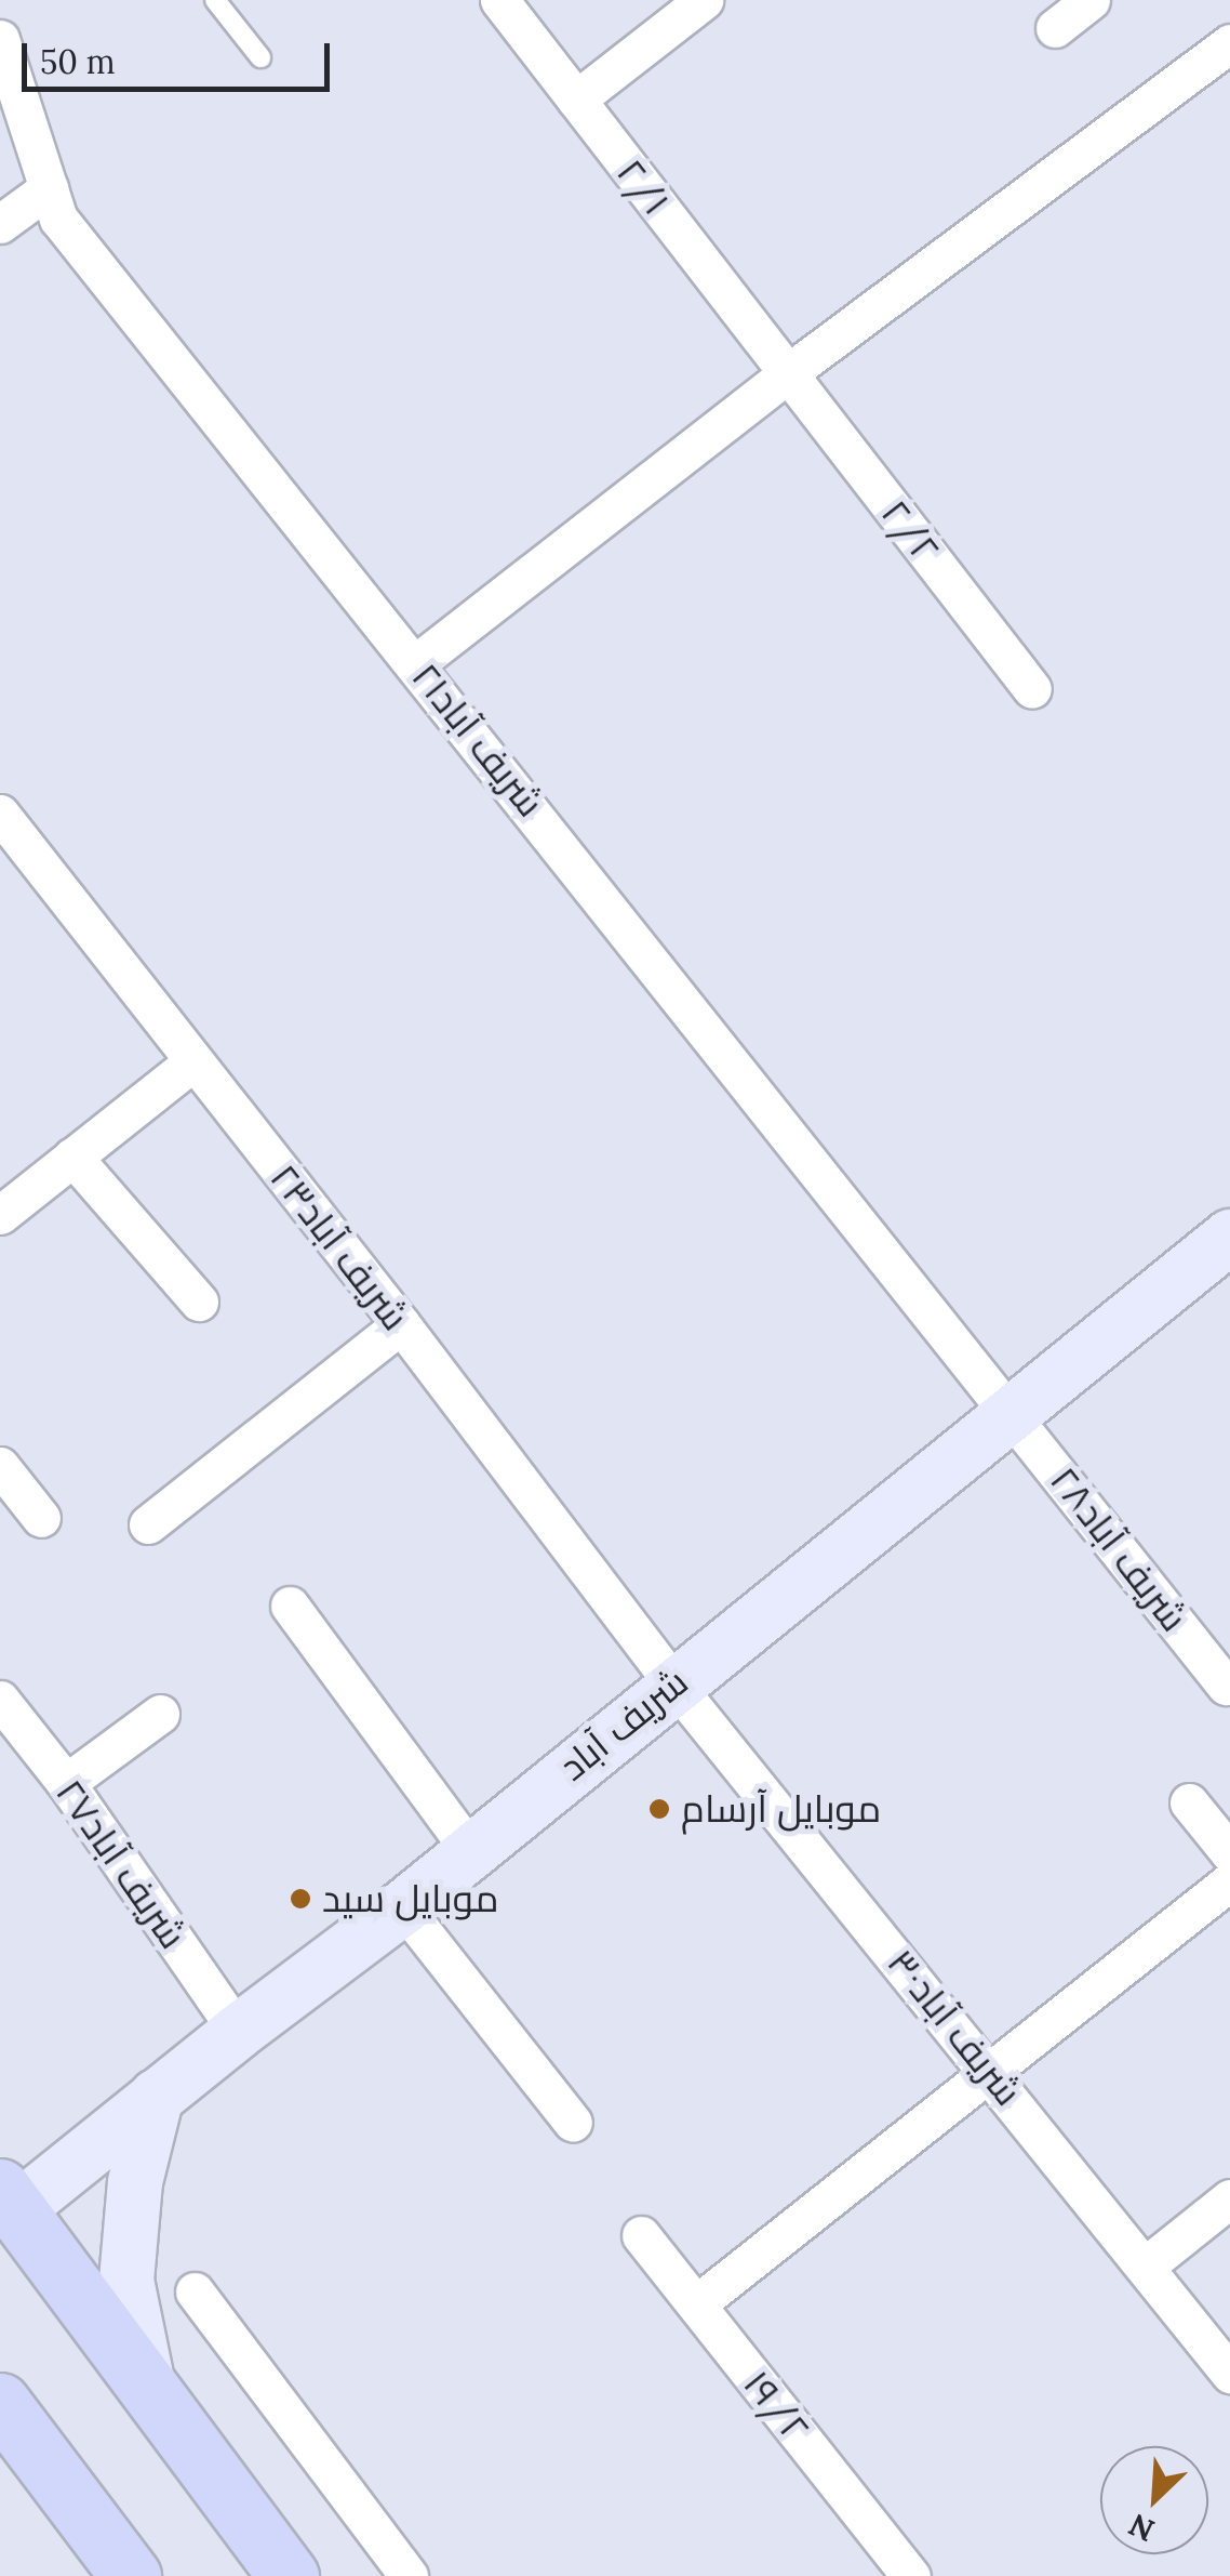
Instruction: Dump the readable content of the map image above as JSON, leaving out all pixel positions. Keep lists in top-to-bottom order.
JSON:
{
  "streets": {
    "main road": ["شریف آباد"],
    "street": [
      "۲/۱",
      "۲/۲",
      "شریف آباد۲۱",
      "شریف آباد۲۳",
      "شریف آباد۲۸",
      "شریف آباد۲۷",
      "شریف آباد۳۰",
      "۱۹/۲"
    ]
  },
  "crossings": [
    ["۲/۱", "۲/۲"],
    ["شریف آباد۲۱", "شریف آباد۲۸"],
    ["شریف آباد۲۱", "شریف آباد"],
    ["شریف آباد۲۳", "شریف آباد"],
    ["شریف آباد۲۳", "شریف آباد۳۰"],
    ["شریف آباد۲۸", "شریف آباد"],
    ["شریف آباد", "شریف آباد۲۷"],
    ["شریف آباد", "شریف آباد۳۰"]
  ],
  "places": ["موبایل آرسام", "موبایل سید"],
  "scale_bar": "50 m",
  "north": "bottom left"
}
